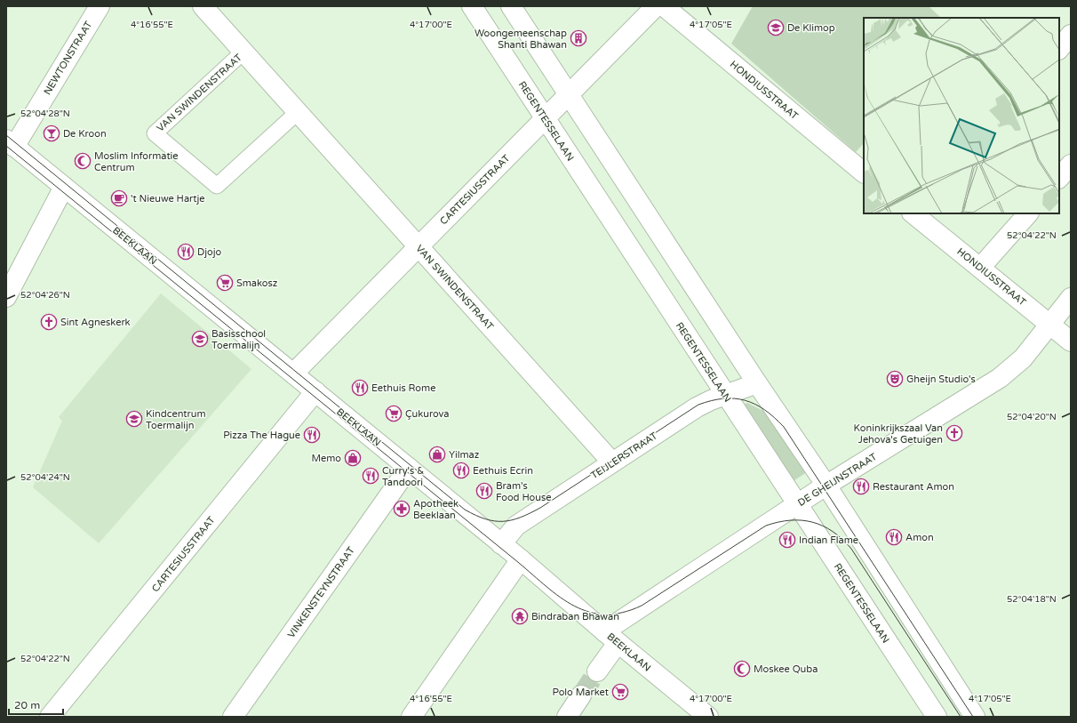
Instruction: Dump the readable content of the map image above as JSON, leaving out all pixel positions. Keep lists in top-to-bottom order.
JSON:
{
  "streets": {
    "street": [
      "NEWTONSTRAAT",
      "HONDIUSSTRAAT",
      "VAN SWINDENSTRAAT",
      "REGENTESSELAAN",
      "CARTESIUSSTRAAT",
      "BEEKLAAN",
      "TEIJLERSTRAAT",
      "DE GHEIJNSTRAAT",
      "VINKENSTEYNSTRAAT"
    ]
  },
  "crossings": [
    ["NEWTONSTRAAT", "BEEKLAAN"],
    ["HONDIUSSTRAAT", "DE GHEIJNSTRAAT"],
    ["VAN SWINDENSTRAAT", "CARTESIUSSTRAAT"],
    ["VAN SWINDENSTRAAT", "TEIJLERSTRAAT"],
    ["REGENTESSELAAN", "CARTESIUSSTRAAT"],
    ["REGENTESSELAAN", "TEIJLERSTRAAT"],
    ["REGENTESSELAAN", "DE GHEIJNSTRAAT"],
    ["CARTESIUSSTRAAT", "BEEKLAAN"],
    ["BEEKLAAN", "TEIJLERSTRAAT"],
    ["BEEKLAAN", "DE GHEIJNSTRAAT"],
    ["BEEKLAAN", "VINKENSTEYNSTRAAT"]
  ],
  "places": {
    "school or university": ["De Klimop", "Basisschool Toermalijn", "Kindcentrum Toermalijn"],
    "building": ["Woongemeenschap Shanti Bhawan"],
    "bar": ["De Kroon"],
    "mosque": ["Moslim Informatie Centrum", "Moskee Quba"],
    "cafe": ["'t Nieuwe Hartje"],
    "restaurant": [
      "Djojo",
      "Eethuis Rome",
      "Pizza The Hague",
      "Eethuis Ecrin",
      "Curry's & Tandoori",
      "Restaurant Amon",
      "Bram's Food House",
      "Amon",
      "Indian Flame"
    ],
    "supermarket": ["Smakosz", "Çukurova", "Polo Market"],
    "church": ["Sint Agneskerk", "Koninkrijkszaal Van Jehova's Getuigen"],
    "theatre": ["Gheijn Studio's"],
    "shop": ["Yilmaz", "Memo"],
    "pharmacy": ["Apotheek Beeklaan"],
    "temple": ["Bindraban Bhawan"]
  },
  "scale_bar": "20 m",
  "coordinates": [
    "4°16'55\"E",
    "4°17'00\"E",
    "4°17'05\"E",
    "52°04'28\"N",
    "52°04'22\"N",
    "52°04'26\"N",
    "52°04'20\"N",
    "52°04'24\"N",
    "52°04'18\"N"
  ]
}
